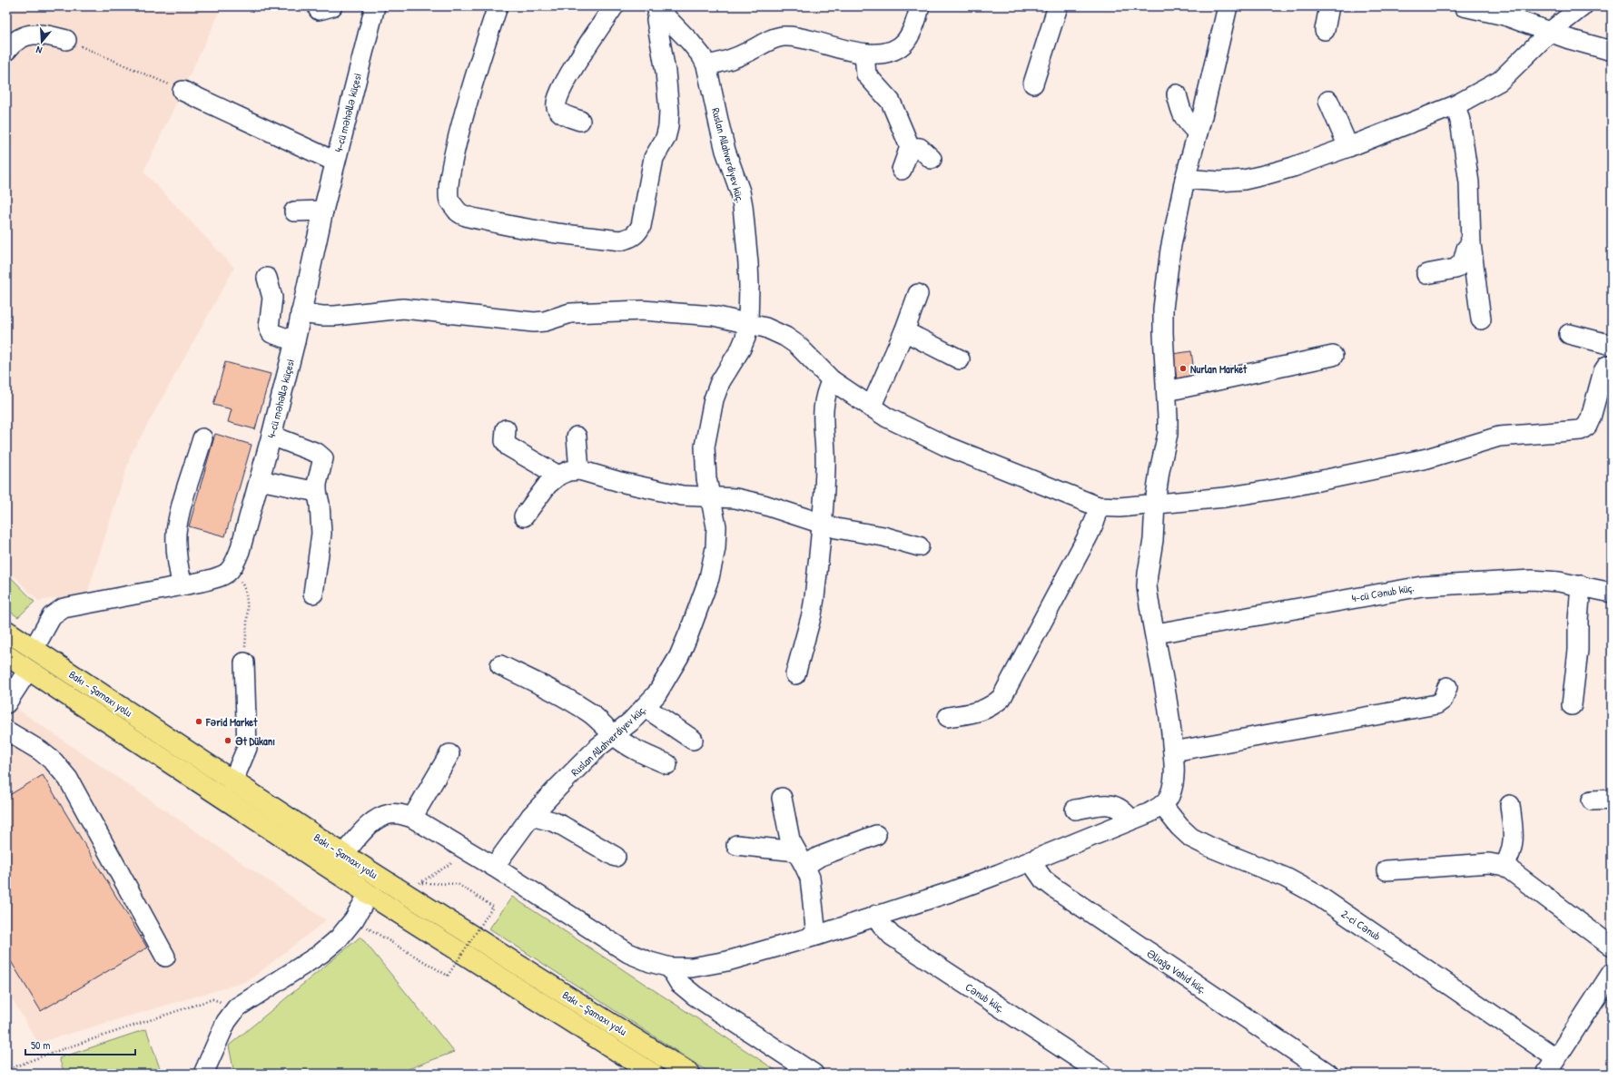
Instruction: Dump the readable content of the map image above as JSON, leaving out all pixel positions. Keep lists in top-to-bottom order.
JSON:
{
  "streets": {
    "highway": ["Bakı - Şamaxı yolu"],
    "street": [
      "4-cü məhəllə küçesi",
      "Ruslan Allahverdiyev küç.",
      "4-cü Cənub küç.",
      "2-ci Cənub",
      "Əliağa Vahid küç.",
      "Cənub küç."
    ]
  },
  "places": ["Nurlan Market", "Fərid Market", "Ət Dükanı"],
  "scale_bar": "50 m",
  "north": "bottom"
}
